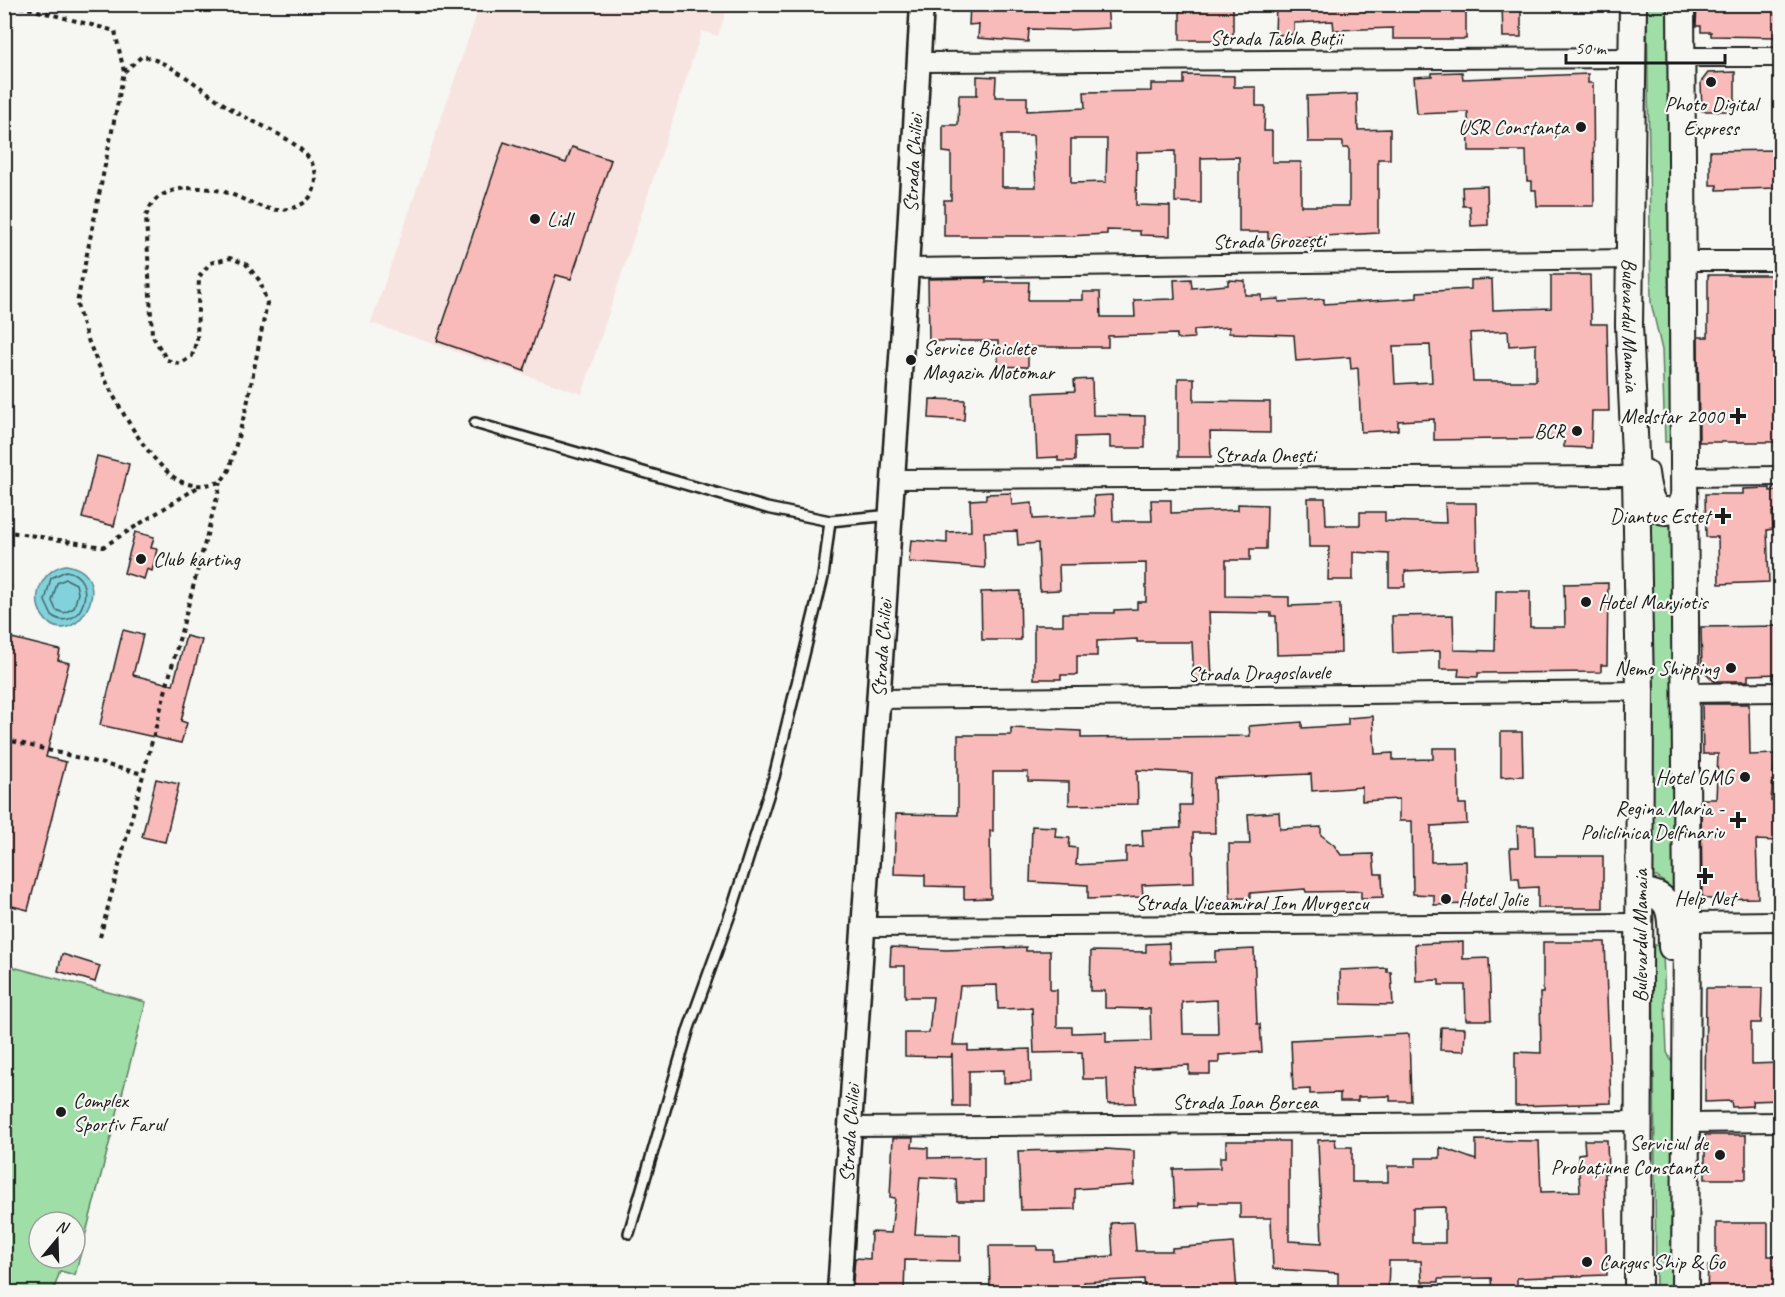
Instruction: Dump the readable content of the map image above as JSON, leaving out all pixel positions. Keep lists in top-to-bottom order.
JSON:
{
  "streets": {
    "main road": ["Bulevardul Mamaia"],
    "street": [
      "Strada Tabla Buții",
      "Strada Chiliei",
      "Strada Grozești",
      "Strada Onești",
      "Strada Dragoslavele",
      "Strada Viceamiral Ion Murgescu",
      "Strada Ioan Borcea"
    ]
  },
  "crossings": [
    ["Strada Tabla Buții", "Strada Chiliei"],
    ["Strada Tabla Buții", "Bulevardul Mamaia"],
    ["Strada Chiliei", "Strada Grozești"],
    ["Strada Chiliei", "Strada Onești"],
    ["Strada Chiliei", "Strada Dragoslavele"],
    ["Strada Chiliei", "Strada Viceamiral Ion Murgescu"],
    ["Strada Chiliei", "Strada Ioan Borcea"],
    ["Strada Grozești", "Bulevardul Mamaia"],
    ["Bulevardul Mamaia", "Strada Onești"],
    ["Bulevardul Mamaia", "Strada Dragoslavele"],
    ["Bulevardul Mamaia", "Strada Viceamiral Ion Murgescu"],
    ["Bulevardul Mamaia", "Strada Ioan Borcea"]
  ],
  "places": {
    "other": [
      "Photo Digital Express",
      "USR Constanța",
      "Lidl",
      "Service Biciclete Magazin Motomar",
      "BCR",
      "Club karting",
      "Hotel Maryiotis",
      "Nemo Shipping",
      "Hotel GMG",
      "Hotel Jolie",
      "Complex Sportiv Farul",
      "Serviciul de Probațiune Constanța",
      "Cargus Ship & Go"
    ],
    "health": [
      "Medstar 2000",
      "Diantus Estet",
      "Regina Maria - Policlinica Delfinariu",
      "Help Net"
    ]
  },
  "scale_bar": "50 m",
  "north": "top"
}
